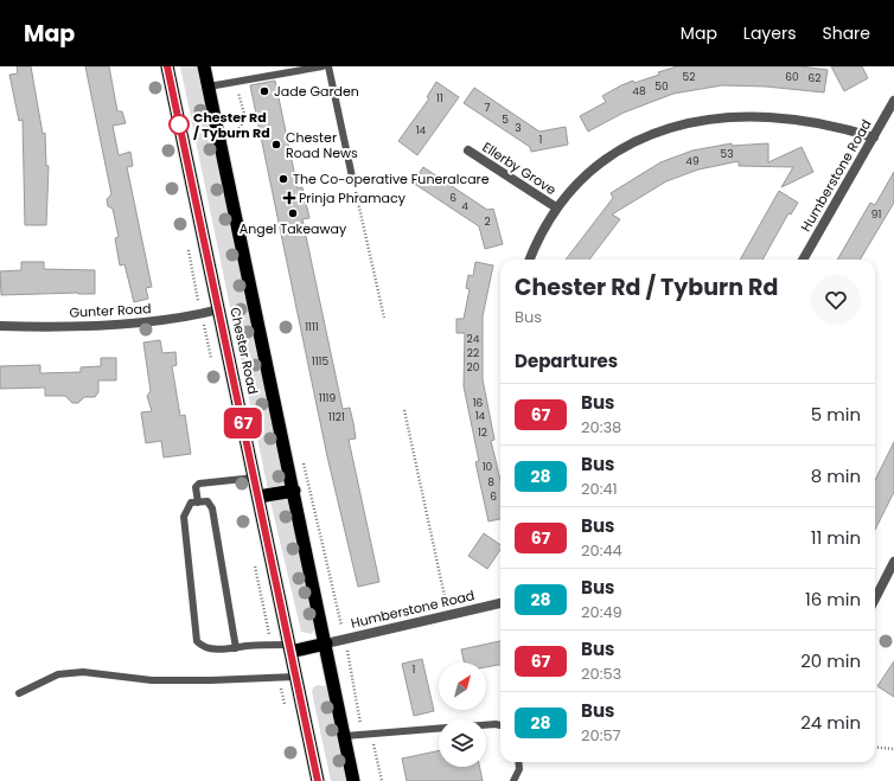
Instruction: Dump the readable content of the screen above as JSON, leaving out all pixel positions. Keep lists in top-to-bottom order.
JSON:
{
  "streets": {
    "highway": ["Chester Road"],
    "street": ["Ellerby Grove", "Humberstone Road", "Gunter Road"]
  },
  "crossings": [
    ["Humberstone Road", "Chester Road"],
    ["Gunter Road", "Chester Road"]
  ],
  "places": {
    "other": [
      "Jade Garden",
      "Chester Rd / Tyburn Rd",
      "Chester Road News",
      "The Co-operative Funeralcare",
      "Angel Takeaway"
    ],
    "health": ["Prinja Phramacy"]
  },
  "lines": ["bus line 67"],
  "house_numbers": [
    "52",
    "60",
    "62",
    "50",
    "48",
    "11",
    "7",
    "5",
    "3",
    "14",
    "1",
    "53",
    "49",
    "6",
    "4",
    "91",
    "2",
    "1111",
    "24",
    "22",
    "1115",
    "20",
    "1119",
    "16",
    "14",
    "1121",
    "12",
    "10",
    "8",
    "6",
    "1"
  ],
  "north": "top right",
  "page": {
    "header": "Map",
    "nav": ["Map", "Layers", "Share"],
    "on_map": "67",
    "heading": [
      ["Chester Rd / Tyburn Rd", "Bus"],
      "Departures"
    ],
    "list": [
      {
        "mark": "67",
        "name": "Bus",
        "note": "20:38",
        "value": "5 min"
      },
      {
        "mark": "28",
        "name": "Bus",
        "note": "20:41",
        "value": "8 min"
      },
      {
        "mark": "67",
        "name": "Bus",
        "note": "20:44",
        "value": "11 min"
      },
      {
        "mark": "28",
        "name": "Bus",
        "note": "20:49",
        "value": "16 min"
      },
      {
        "mark": "67",
        "name": "Bus",
        "note": "20:53",
        "value": "20 min"
      },
      {
        "mark": "28",
        "name": "Bus",
        "note": "20:57",
        "value": "24 min"
      }
    ]
  }
}
